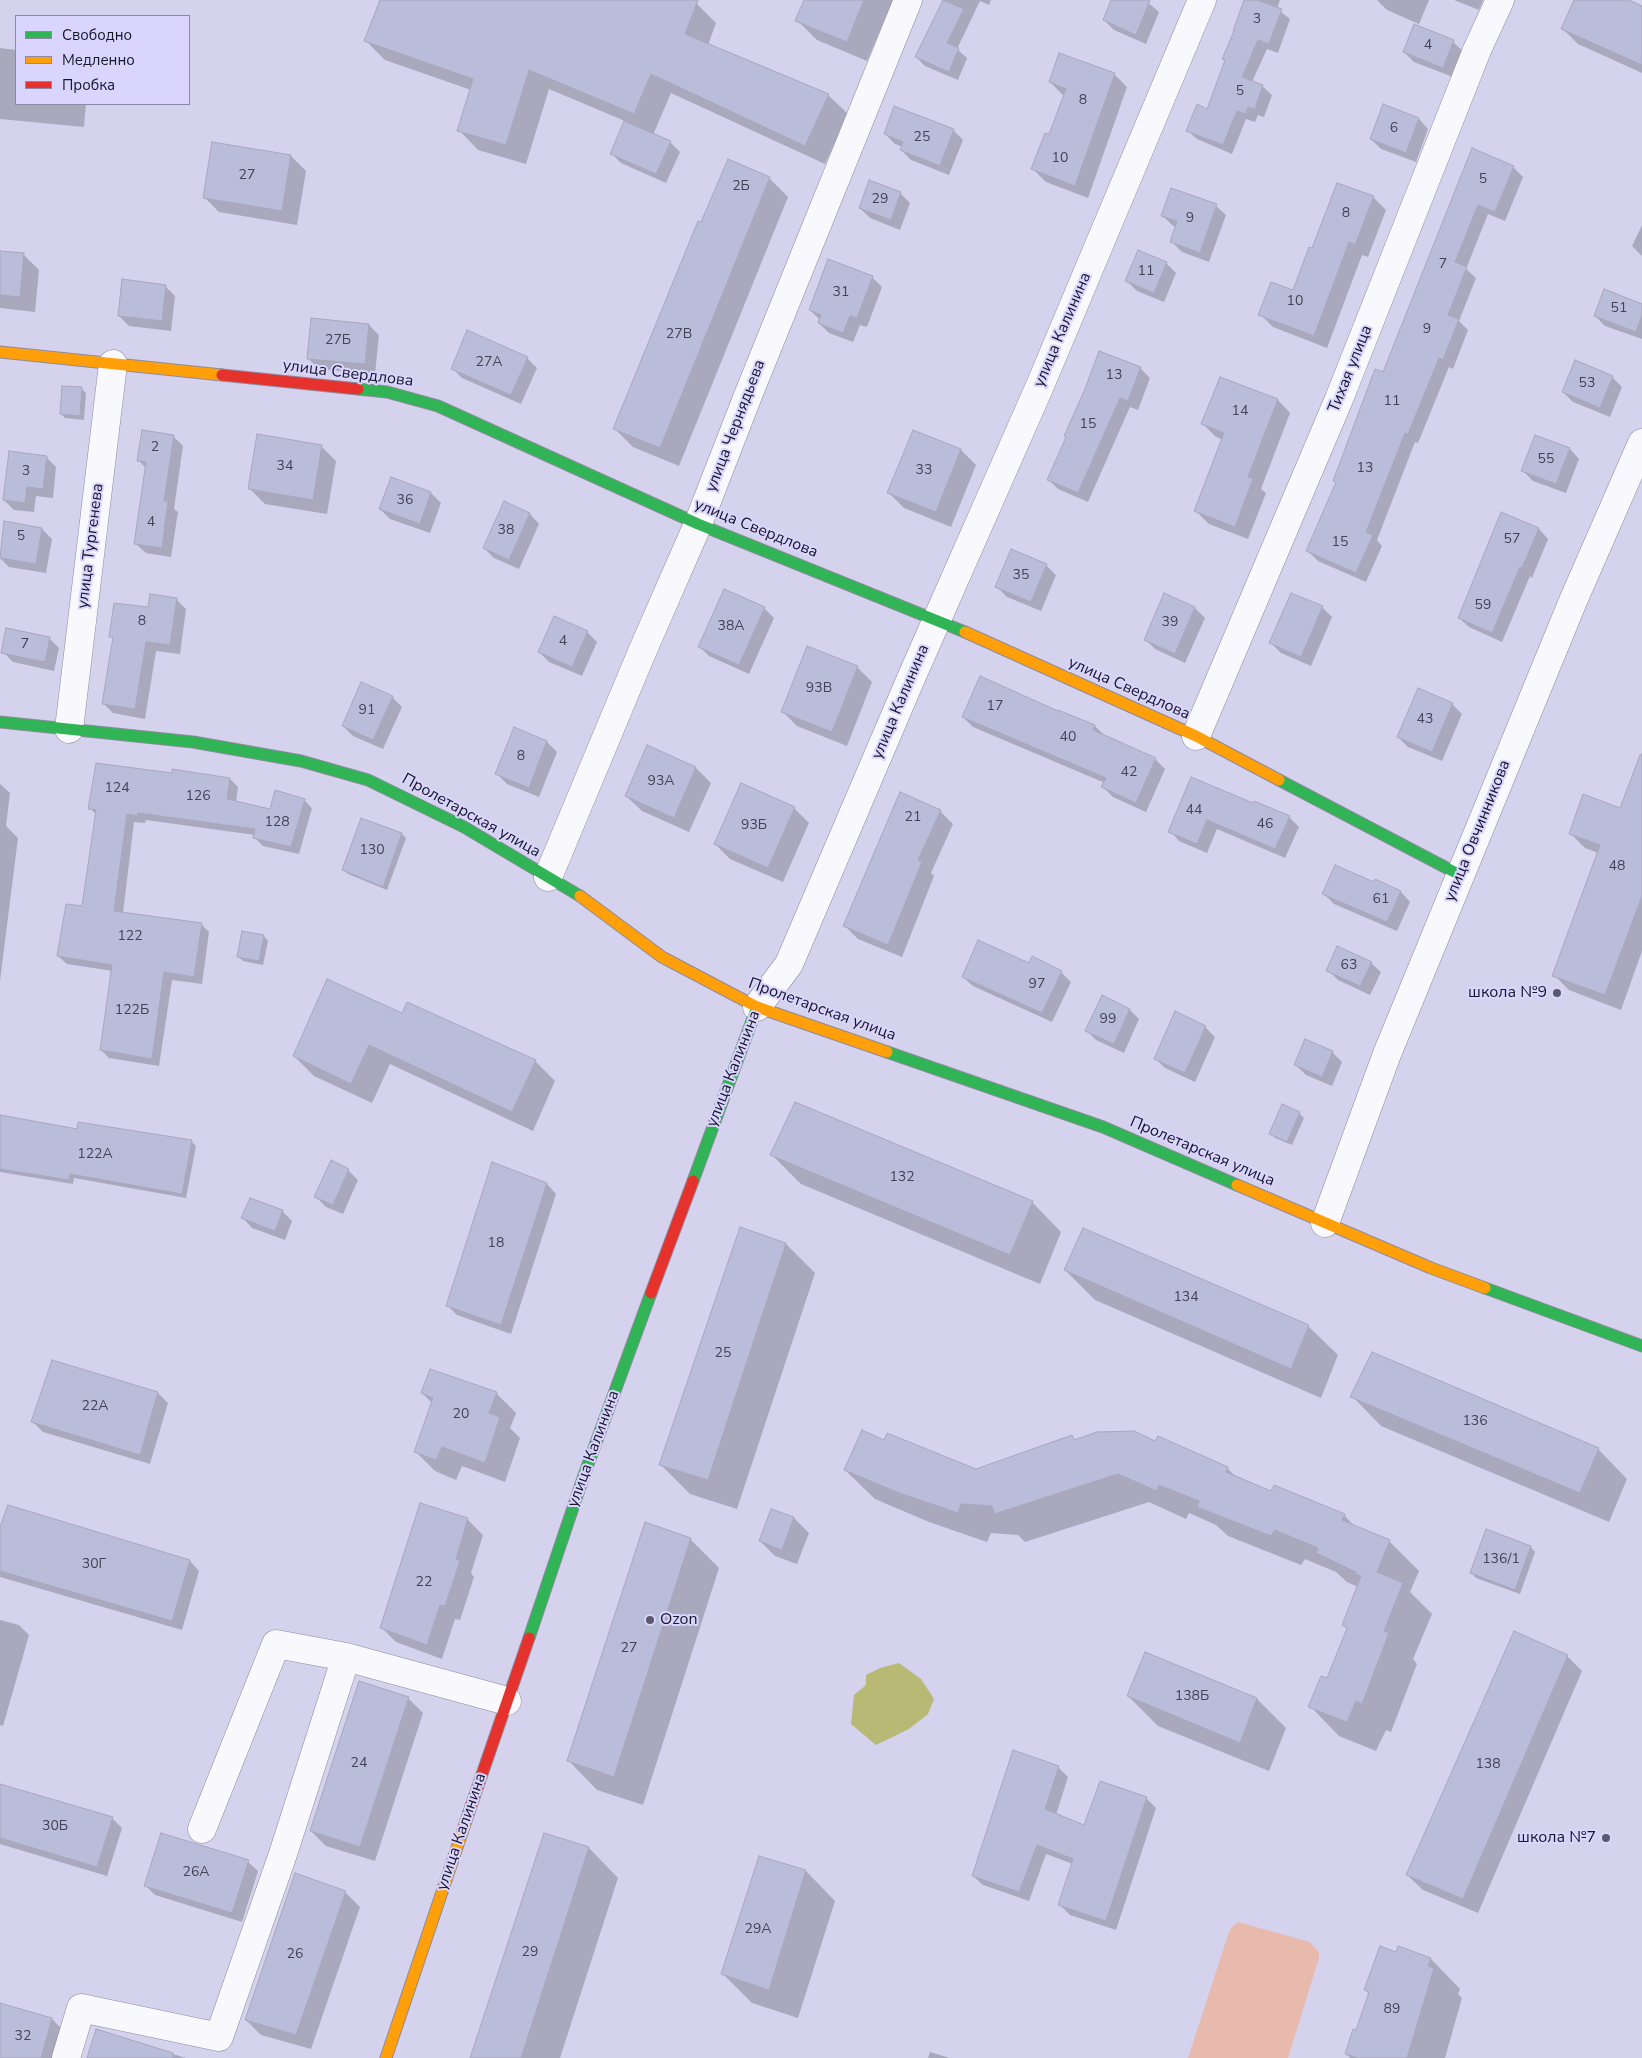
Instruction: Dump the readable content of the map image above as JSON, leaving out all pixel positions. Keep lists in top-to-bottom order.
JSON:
{
  "streets": {
    "street": [
      "улица Калинина",
      "Тихая улица",
      "улица Свердлова",
      "улица Чернядьева",
      "улица Тургенева",
      "Пролетарская улица",
      "улица Овчинникова"
    ]
  },
  "crossings": [
    ["улица Калинина", "улица Свердлова"],
    ["улица Калинина", "Пролетарская улица"],
    ["Тихая улица", "улица Свердлова"],
    ["улица Свердлова", "улица Чернядьева"],
    ["улица Свердлова", "улица Тургенева"],
    ["улица Свердлова", "улица Овчинникова"],
    ["улица Чернядьева", "Пролетарская улица"],
    ["улица Тургенева", "Пролетарская улица"],
    ["Пролетарская улица", "улица Овчинникова"]
  ],
  "places": ["школа №9", "Ozon", "школа №7"],
  "house_numbers": [
    "3",
    "4",
    "5",
    "8",
    "6",
    "25",
    "10",
    "27",
    "5",
    "2Б",
    "29",
    "8",
    "9",
    "7",
    "11",
    "31",
    "10",
    "51",
    "9",
    "27В",
    "27Б",
    "27А",
    "13",
    "53",
    "11",
    "14",
    "15",
    "2",
    "55",
    "34",
    "13",
    "33",
    "3",
    "36",
    "4",
    "38",
    "5",
    "57",
    "15",
    "35",
    "59",
    "8",
    "39",
    "38А",
    "4",
    "7",
    "93В",
    "17",
    "91",
    "43",
    "40",
    "8",
    "42",
    "93А",
    "124",
    "126",
    "44",
    "21",
    "128",
    "46",
    "93Б",
    "130",
    "48",
    "61",
    "122",
    "63",
    "97",
    "122Б",
    "99",
    "122А",
    "132",
    "18",
    "134",
    "25",
    "22А",
    "20",
    "136",
    "136/1",
    "30Г",
    "22",
    "27",
    "138Б",
    "24",
    "138",
    "30Б",
    "26А",
    "29А",
    "29",
    "26",
    "89",
    "32"
  ],
  "legend": ["Свободно", "Медленно", "Пробка"]
}
